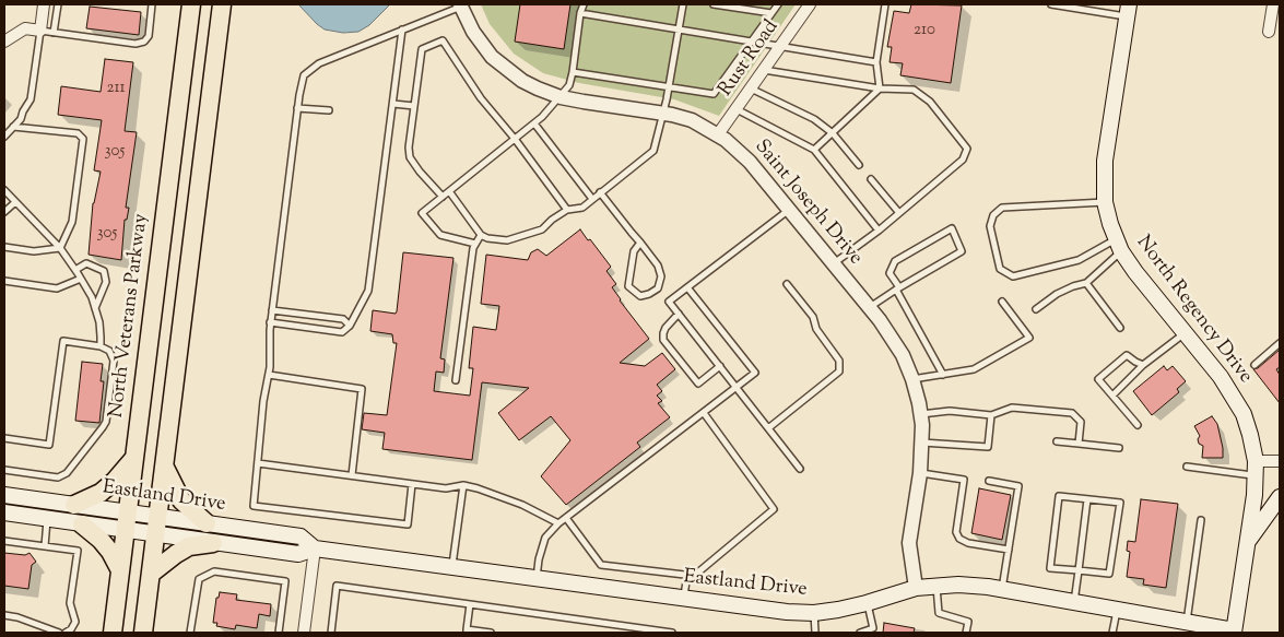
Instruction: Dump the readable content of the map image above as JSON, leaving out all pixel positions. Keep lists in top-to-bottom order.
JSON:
{
  "streets": {
    "highway": ["North Veterans Parkway"],
    "main road": ["North Regency Drive", "Eastland Drive"],
    "street": ["Rust Road", "Saint Joseph Drive"]
  },
  "crossings": [
    ["Rust Road", "Saint Joseph Drive"],
    ["Saint Joseph Drive", "Eastland Drive"],
    ["North Regency Drive", "Eastland Drive"],
    ["North Veterans Parkway", "Eastland Drive"]
  ],
  "house_numbers": [
    "210",
    "211",
    "305",
    "305"
  ]
}
